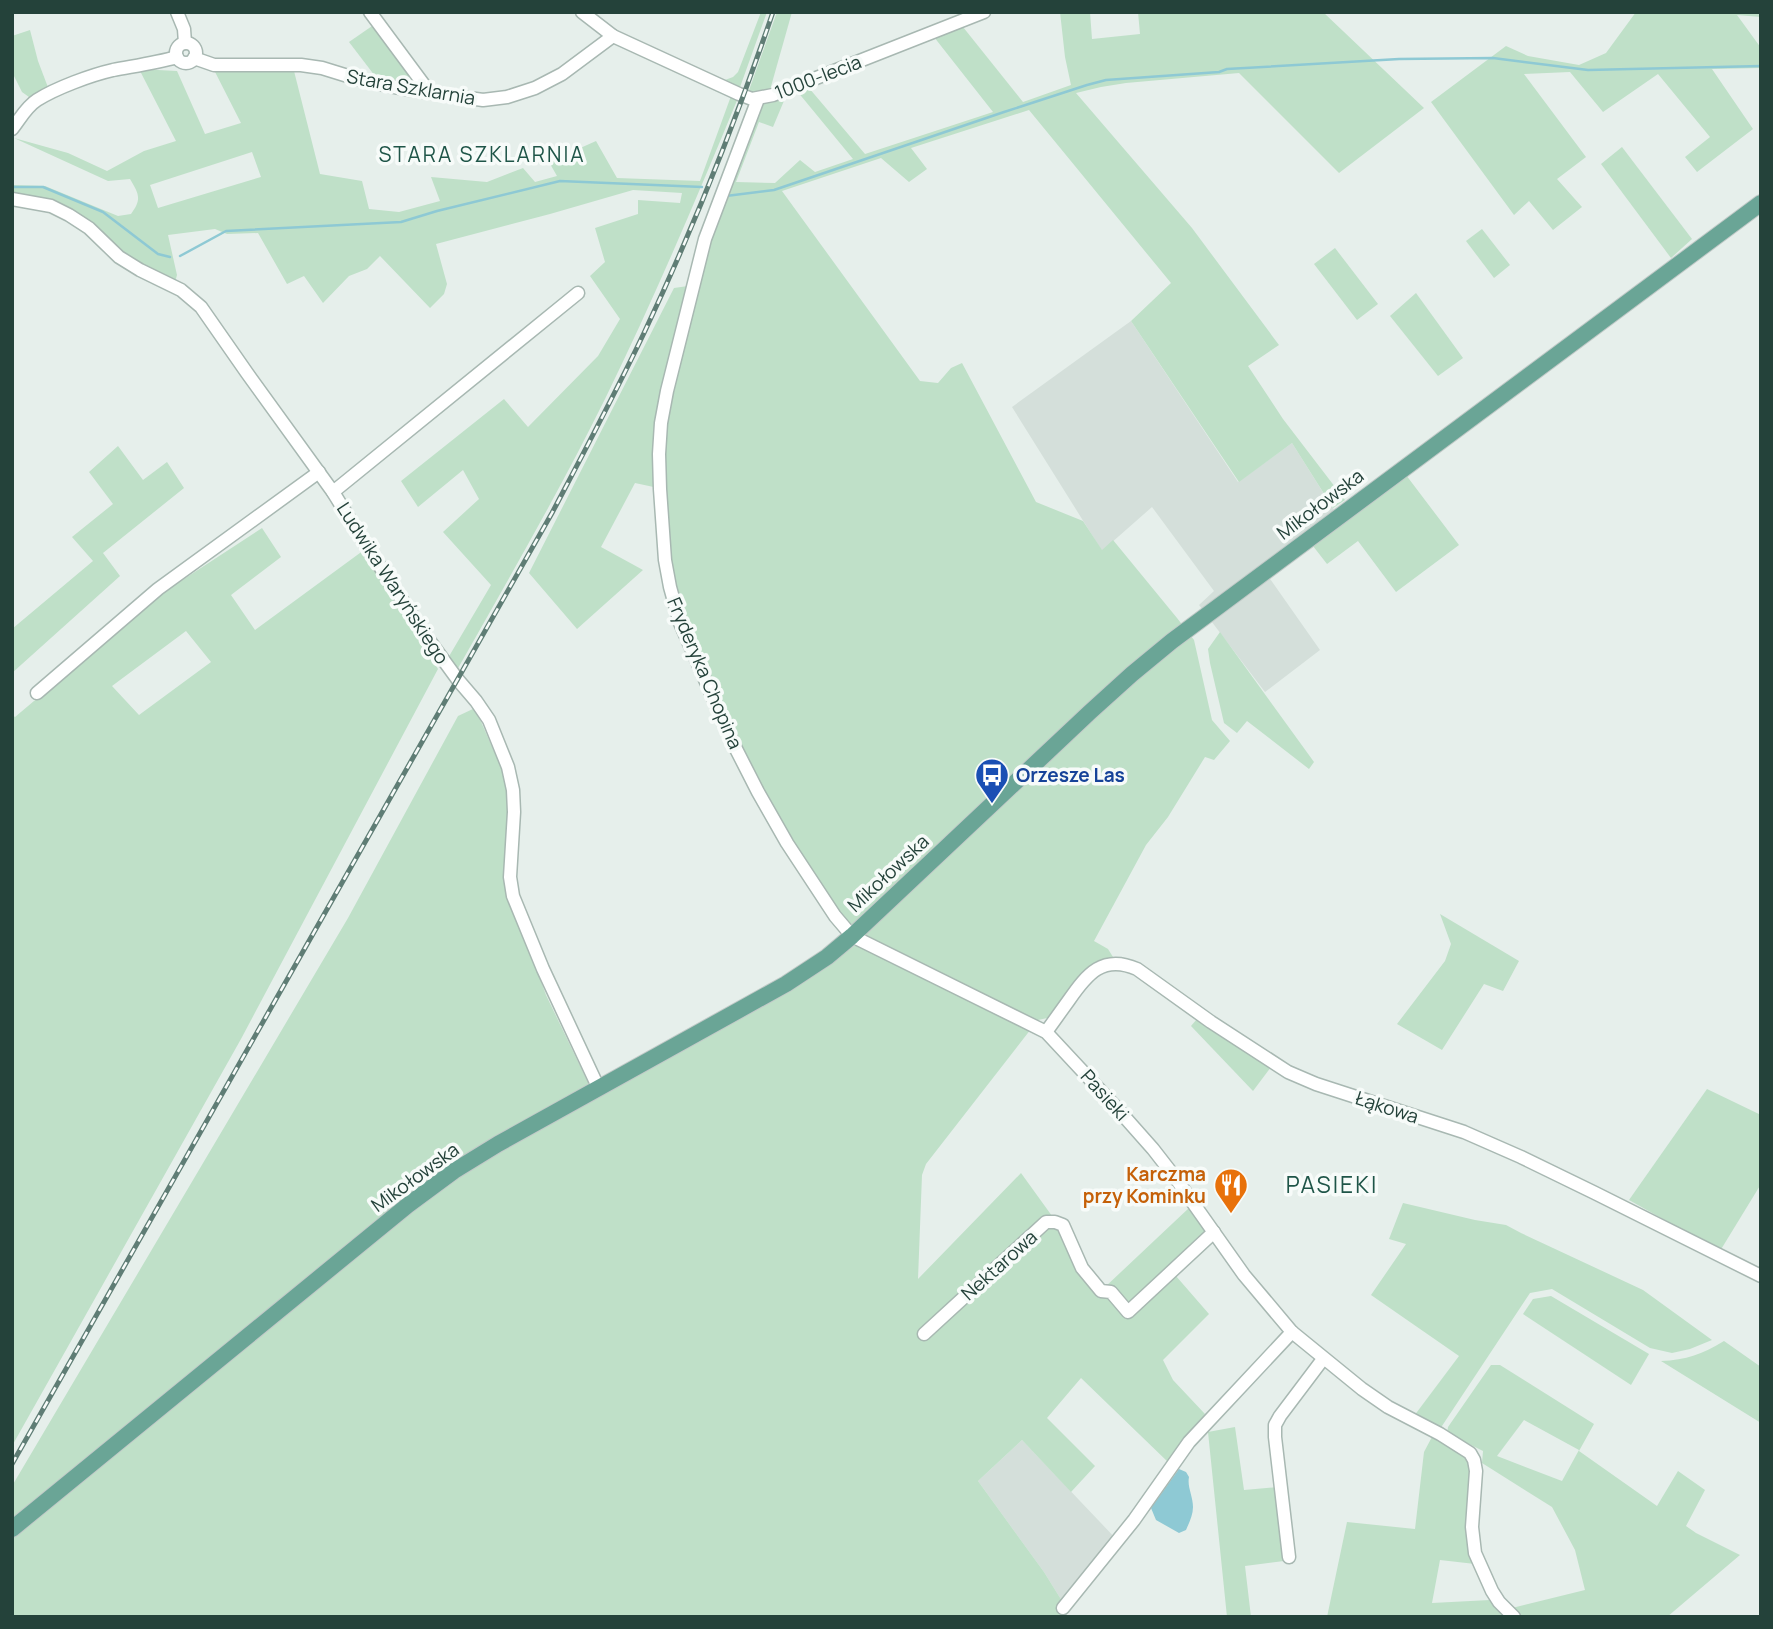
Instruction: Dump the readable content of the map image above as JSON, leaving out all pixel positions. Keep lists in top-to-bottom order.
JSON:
{
  "streets": {
    "main road": ["Mikołowska"],
    "street": [
      "1000-lecia",
      "Stara Szklarnia",
      "Ludwika Waryńskiego",
      "Fryderyka Chopina",
      "Pasieki",
      "Łąkowa",
      "Nektarowa"
    ]
  },
  "crossings": [
    ["1000-lecia", "Stara Szklarnia"],
    ["1000-lecia", "Fryderyka Chopina"],
    ["Mikołowska", "Ludwika Waryńskiego"],
    ["Mikołowska", "Fryderyka Chopina"],
    ["Mikołowska", "Pasieki"],
    ["Fryderyka Chopina", "Pasieki"],
    ["Pasieki", "Łąkowa"],
    ["Pasieki", "Nektarowa"]
  ],
  "districts": ["STARA SZKLARNIA", "PASIEKI"],
  "places": {
    "bus stop": ["Orzesze Las"],
    "restaurant": ["Karczma przy Kominku"]
  }
}
